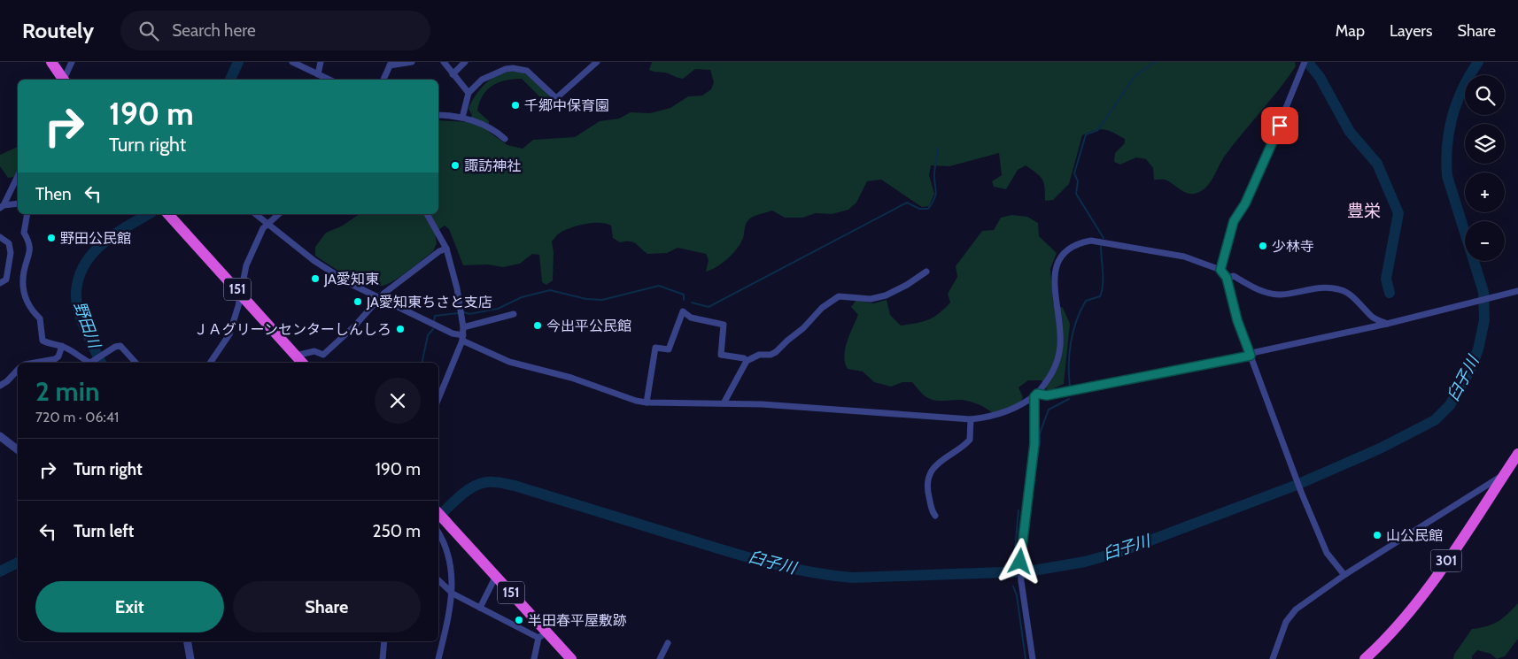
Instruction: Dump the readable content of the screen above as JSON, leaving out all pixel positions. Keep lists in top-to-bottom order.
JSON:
{
  "streets": {
    "highway": ["151", "301"]
  },
  "districts": ["豊栄"],
  "water": ["野田川", "臼子川"],
  "places": [
    "千郷中保育園",
    "諏訪神社",
    "野田公民館",
    "少林寺",
    "JA愛知東",
    "JA愛知東ちさと支店",
    "今出平公民館",
    "ＪＡグリーンセンターしんしろ",
    "山公民館",
    "半田春平屋敷跡"
  ],
  "page": {
    "header": "Routely",
    "search": "Search here",
    "nav": ["Map", "Layers", "Share"],
    "map_buttons": ["+", "−"],
    "turn": ["190 m", "Turn right"],
    "then": "Then",
    "heading": ["2 min", "720 m · 06:41"],
    "list": [
      {
        "name": "Turn right",
        "value": "190 m"
      },
      {
        "name": "Turn left",
        "value": "250 m"
      }
    ],
    "buttons": ["Exit", "Share"]
  }
}
